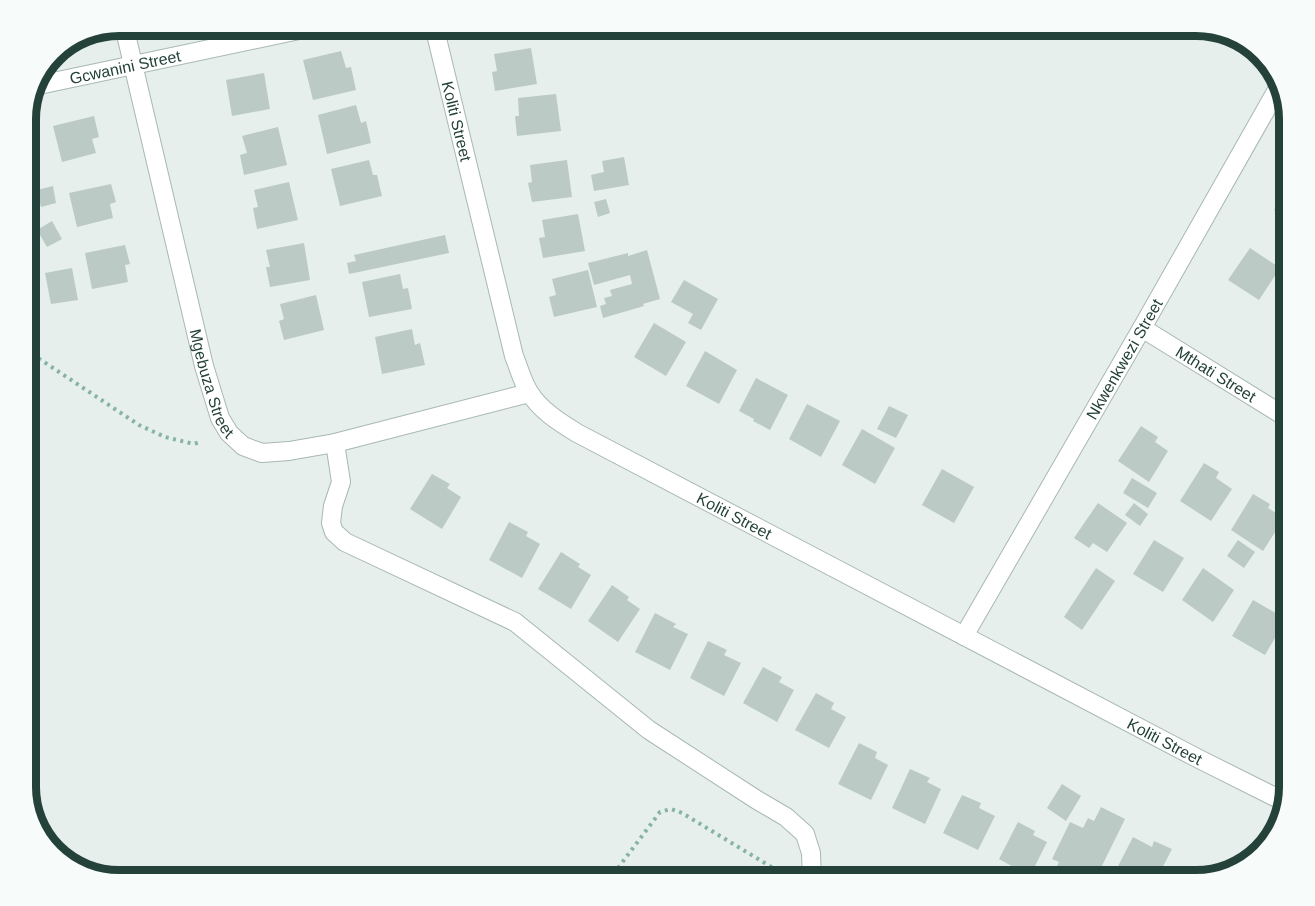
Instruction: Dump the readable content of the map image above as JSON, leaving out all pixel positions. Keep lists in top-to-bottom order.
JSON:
{
  "streets": {
    "street": [
      "Gcwanini Street",
      "Koliti Street",
      "Nkwenkwezi Street",
      "Mthati Street",
      "Mgebuza Street"
    ]
  },
  "crossings": [
    ["Gcwanini Street", "Mgebuza Street"],
    ["Koliti Street", "Nkwenkwezi Street"],
    ["Koliti Street", "Mgebuza Street"],
    ["Nkwenkwezi Street", "Mthati Street"]
  ]
}
